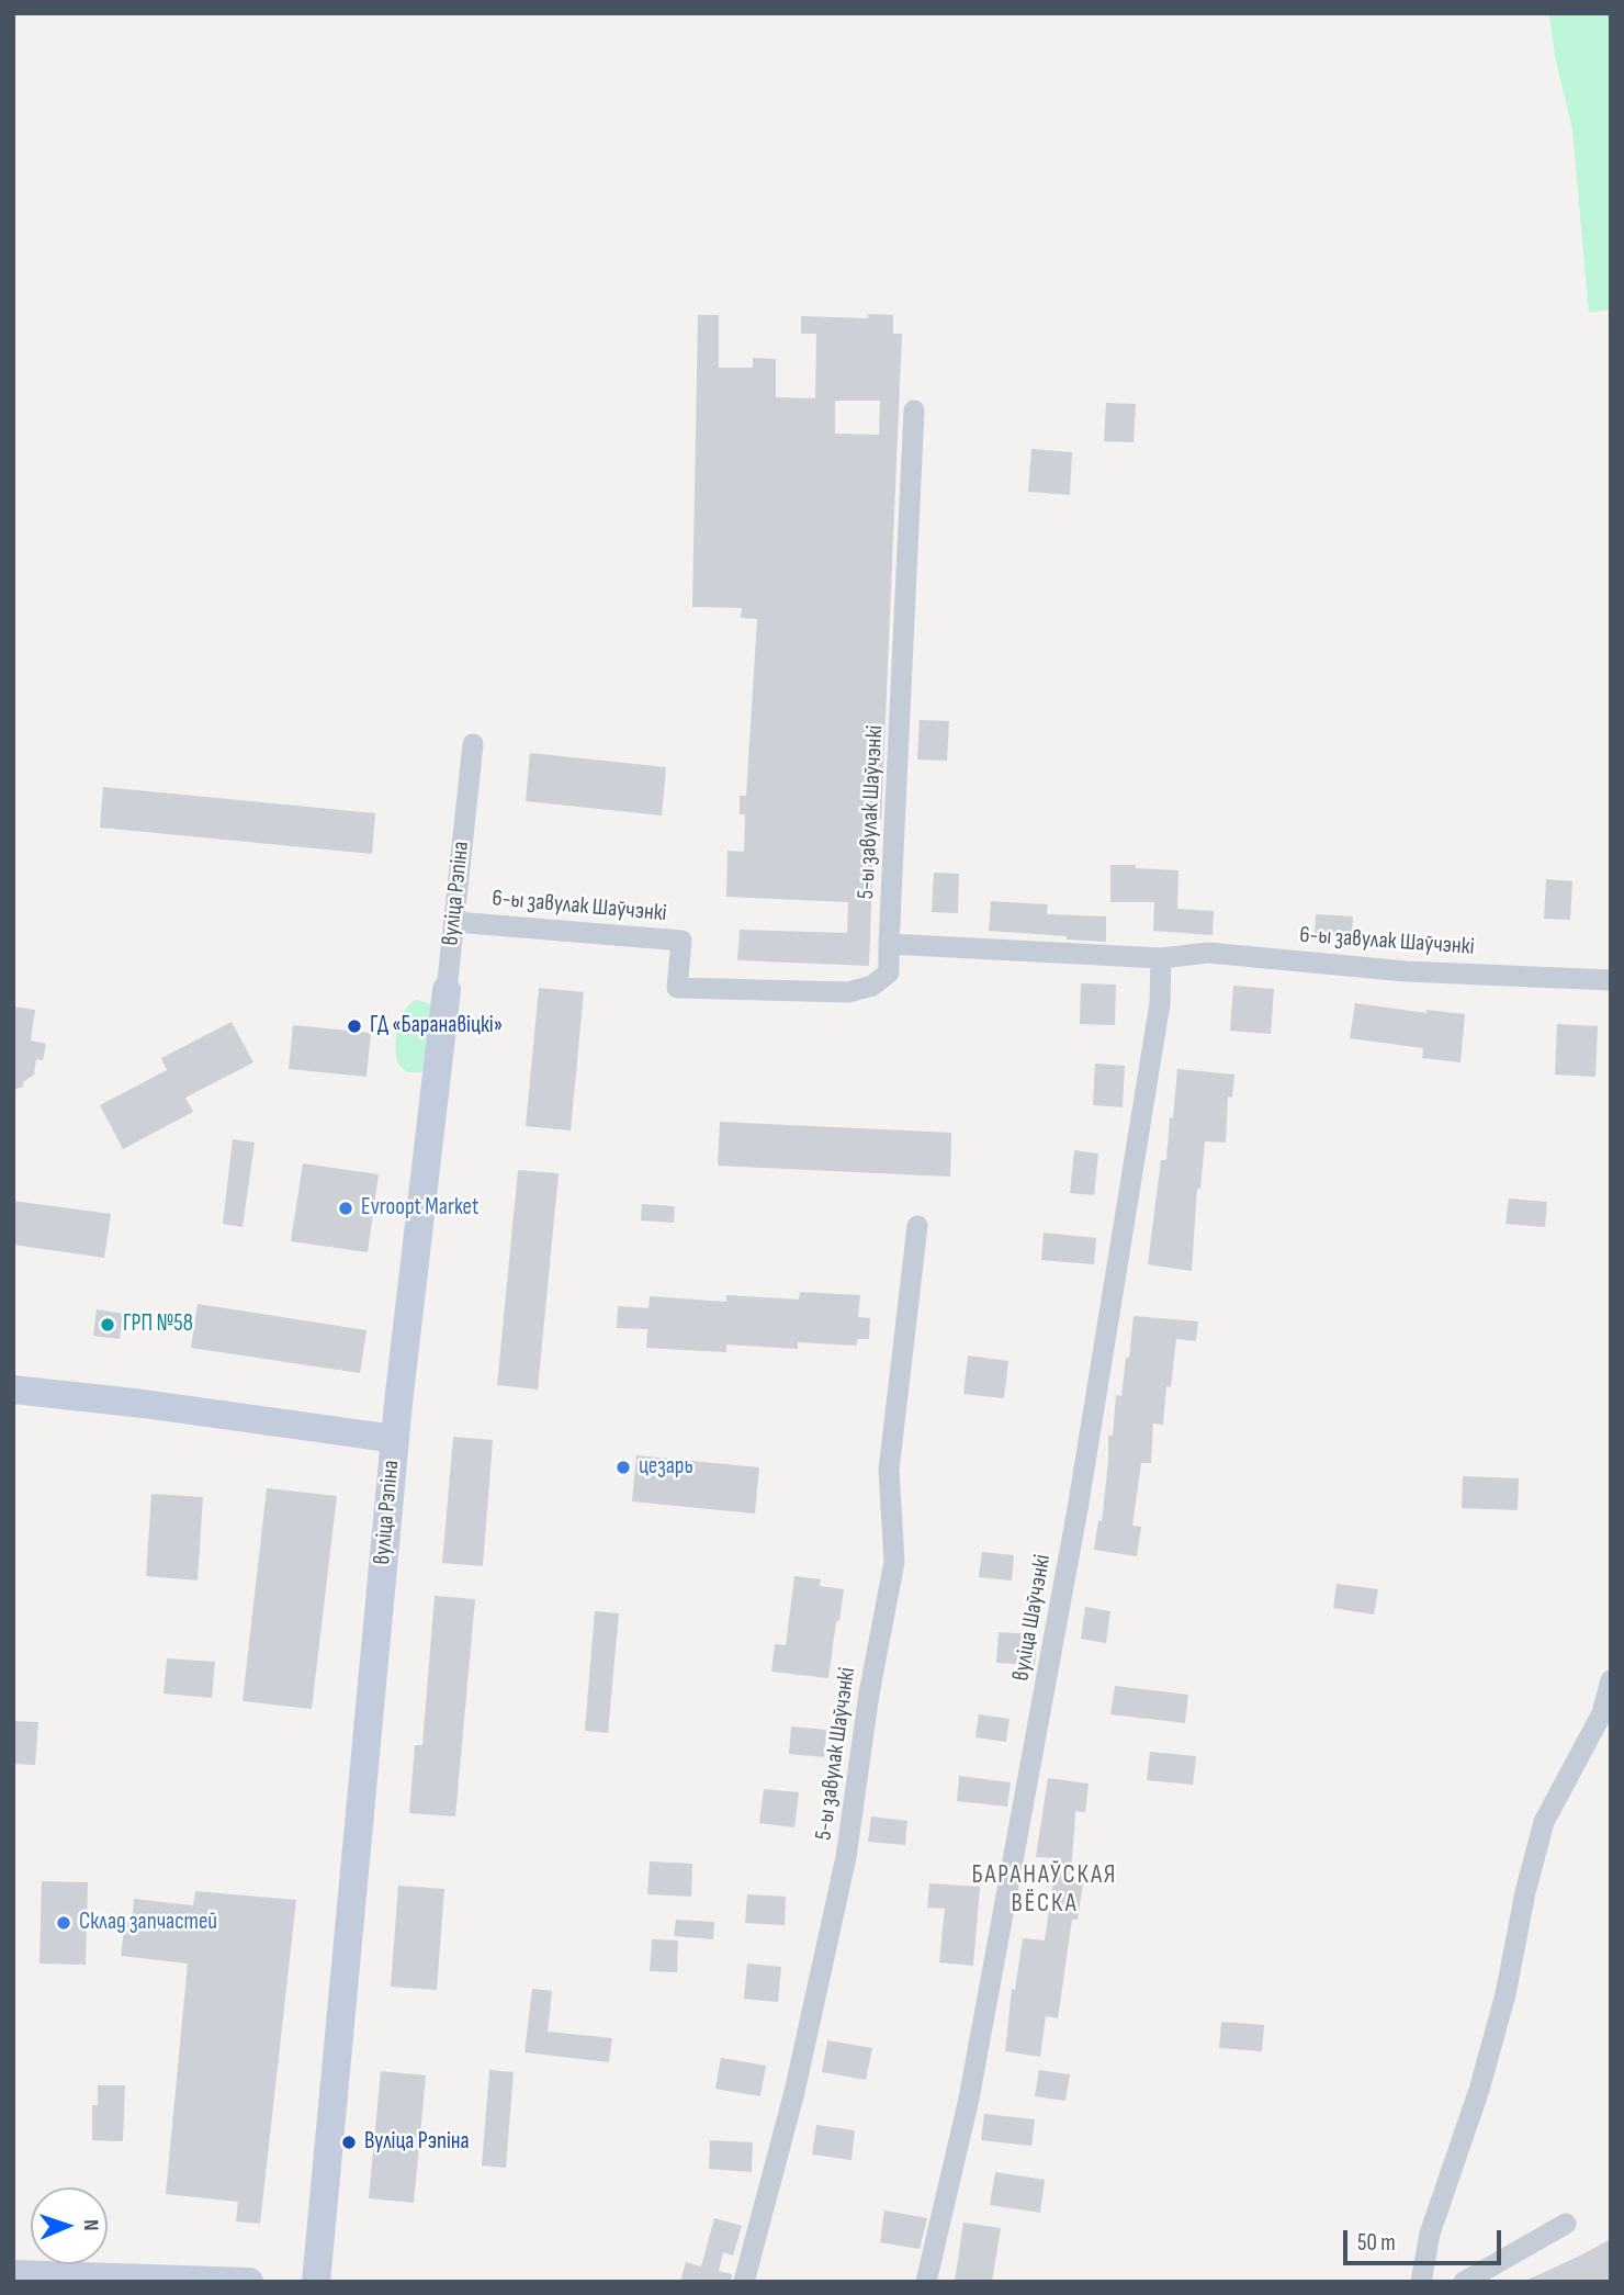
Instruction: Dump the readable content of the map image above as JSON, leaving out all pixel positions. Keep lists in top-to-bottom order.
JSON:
{
  "streets": {
    "street": [
      "5-ы завулак Шаўчэнкі",
      "вуліца Рэпіна",
      "6-ы завулак Шаўчэнкі",
      "вуліца Шаўчэнкі"
    ]
  },
  "crossings": [
    ["5-ы завулак Шаўчэнкі", "6-ы завулак Шаўчэнкі"],
    ["вуліца Рэпіна", "6-ы завулак Шаўчэнкі"],
    ["6-ы завулак Шаўчэнкі", "вуліца Шаўчэнкі"]
  ],
  "districts": ["БАРАНАЎСКАЯ ВЁСКА"],
  "places": [
    "ГД «Баранавіцкі»",
    "Evroopt Market",
    "ГРП №58",
    "цезарь",
    "Склад запчастей",
    "Вуліца Рэпіна"
  ],
  "scale_bar": "50 m",
  "north": "right"
}
